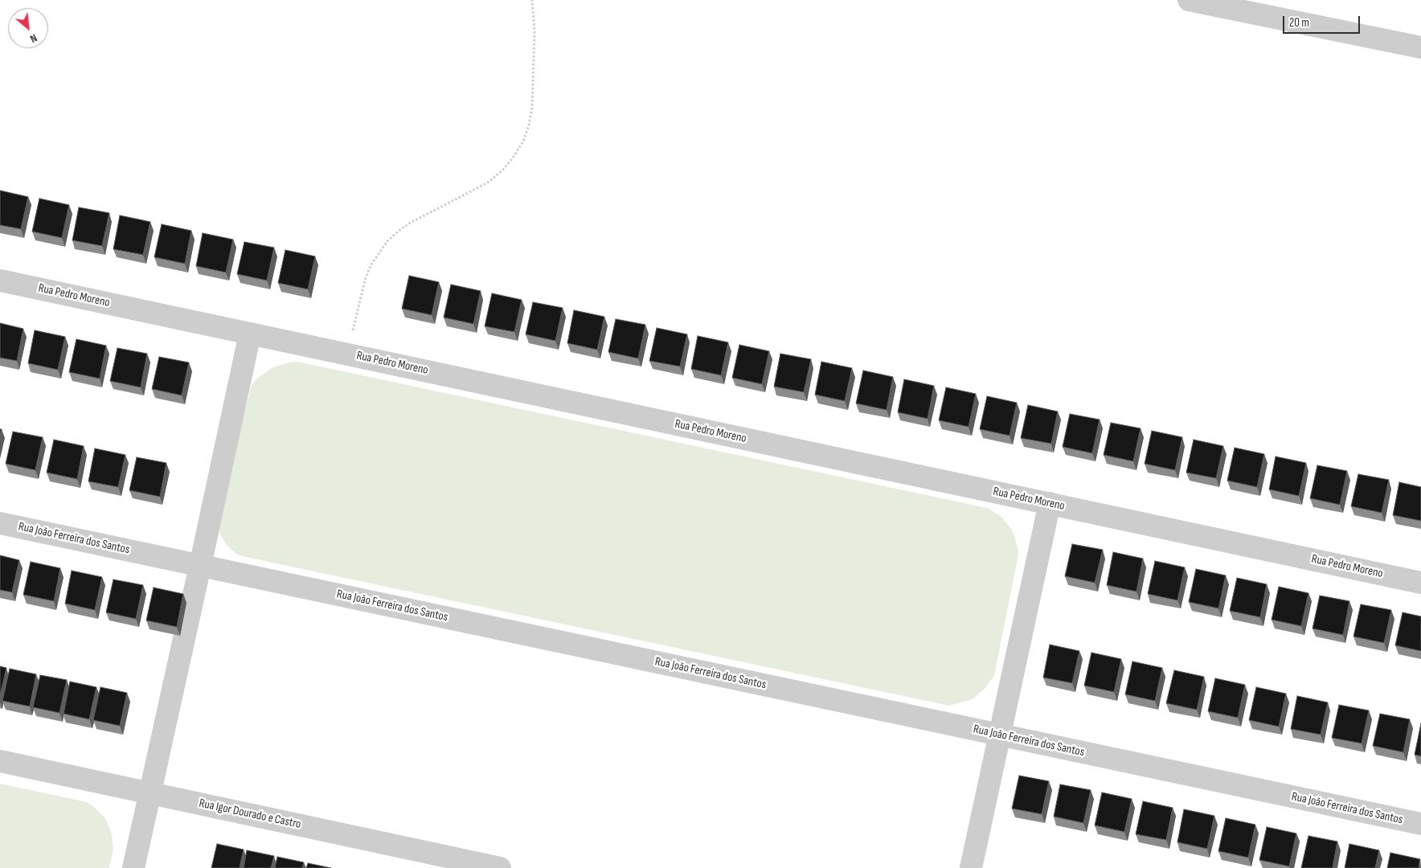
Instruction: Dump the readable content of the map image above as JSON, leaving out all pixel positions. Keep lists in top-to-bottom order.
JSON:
{
  "streets": {
    "street": ["Rua Pedro Moreno", "Rua João Ferreira dos Santos", "Rua Igor Dourado e Castro"]
  },
  "scale_bar": "20 m",
  "north": "bottom right"
}
